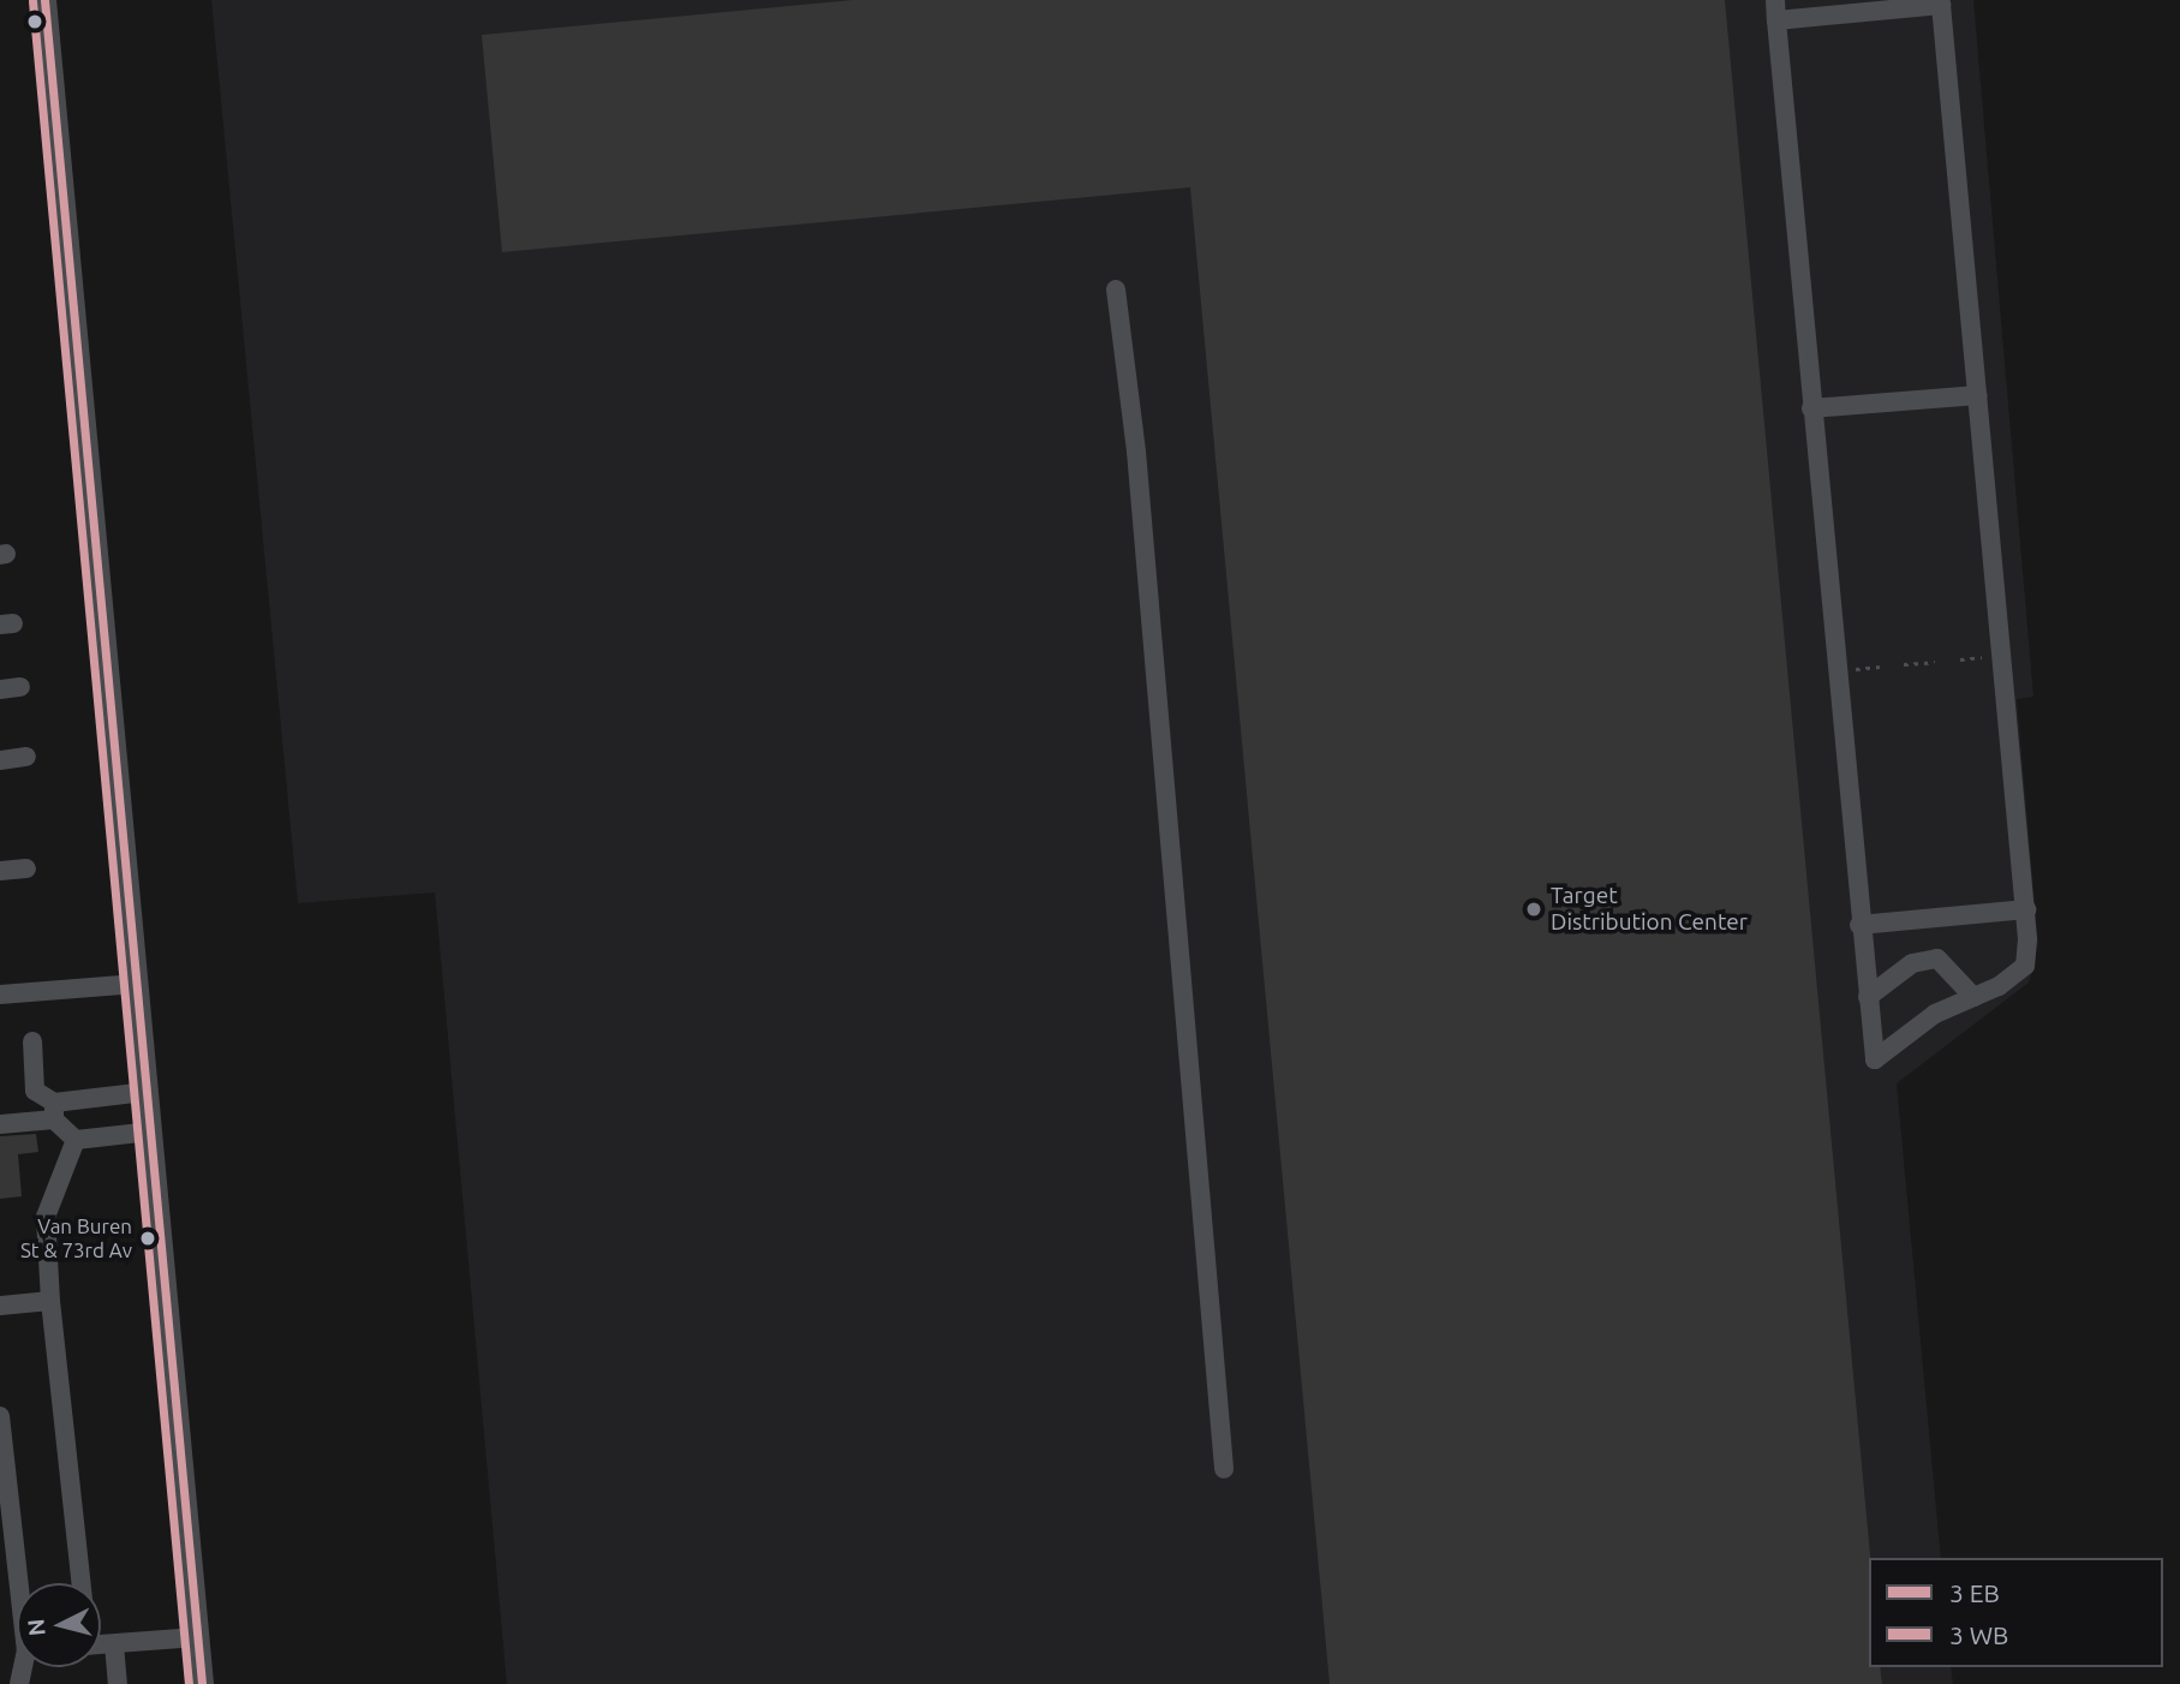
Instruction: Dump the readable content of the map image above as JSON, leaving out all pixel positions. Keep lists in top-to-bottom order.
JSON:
{
  "places": ["Target Distribution Center", "Van Buren St & 73rd Av"],
  "legend": ["3 EB", "3 WB"],
  "north": "left"
}
